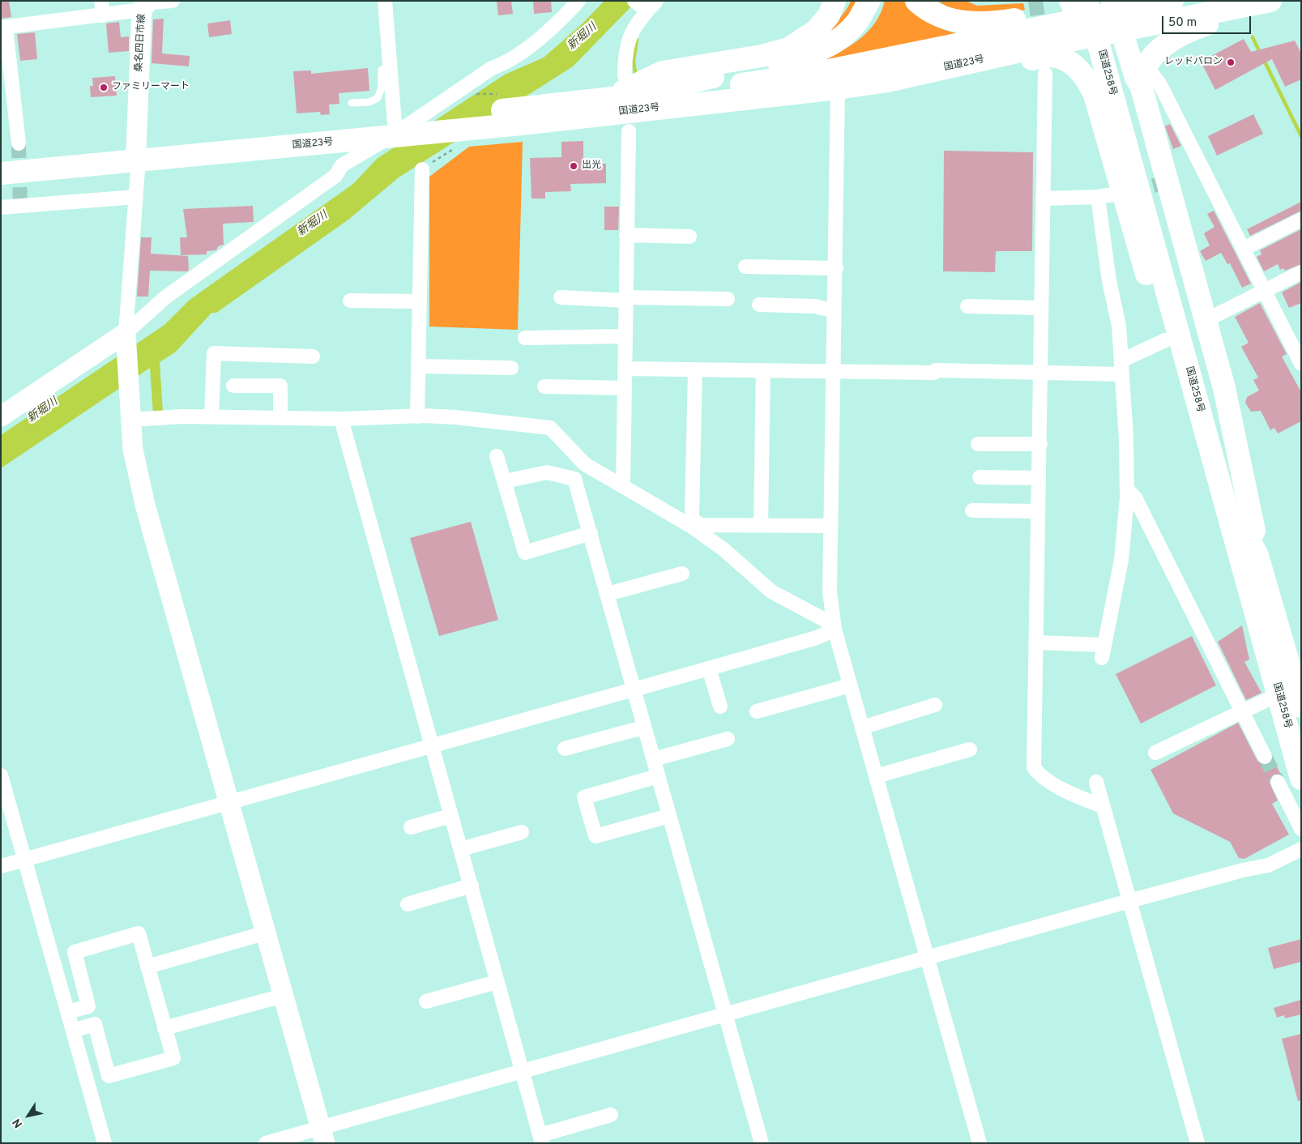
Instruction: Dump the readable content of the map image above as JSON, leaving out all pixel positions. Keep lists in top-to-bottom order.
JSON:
{
  "streets": {
    "main road": ["国道23号", "国道258号"],
    "street": ["桑名四日市線"]
  },
  "crossings": [
    ["桑名四日市線", "国道23号"],
    ["国道23号", "国道258号"]
  ],
  "water": ["新堀川"],
  "places": ["レッドバロン", "ファミリーマート", "出光"],
  "scale_bar": "50 m",
  "north": "bottom left"
}
